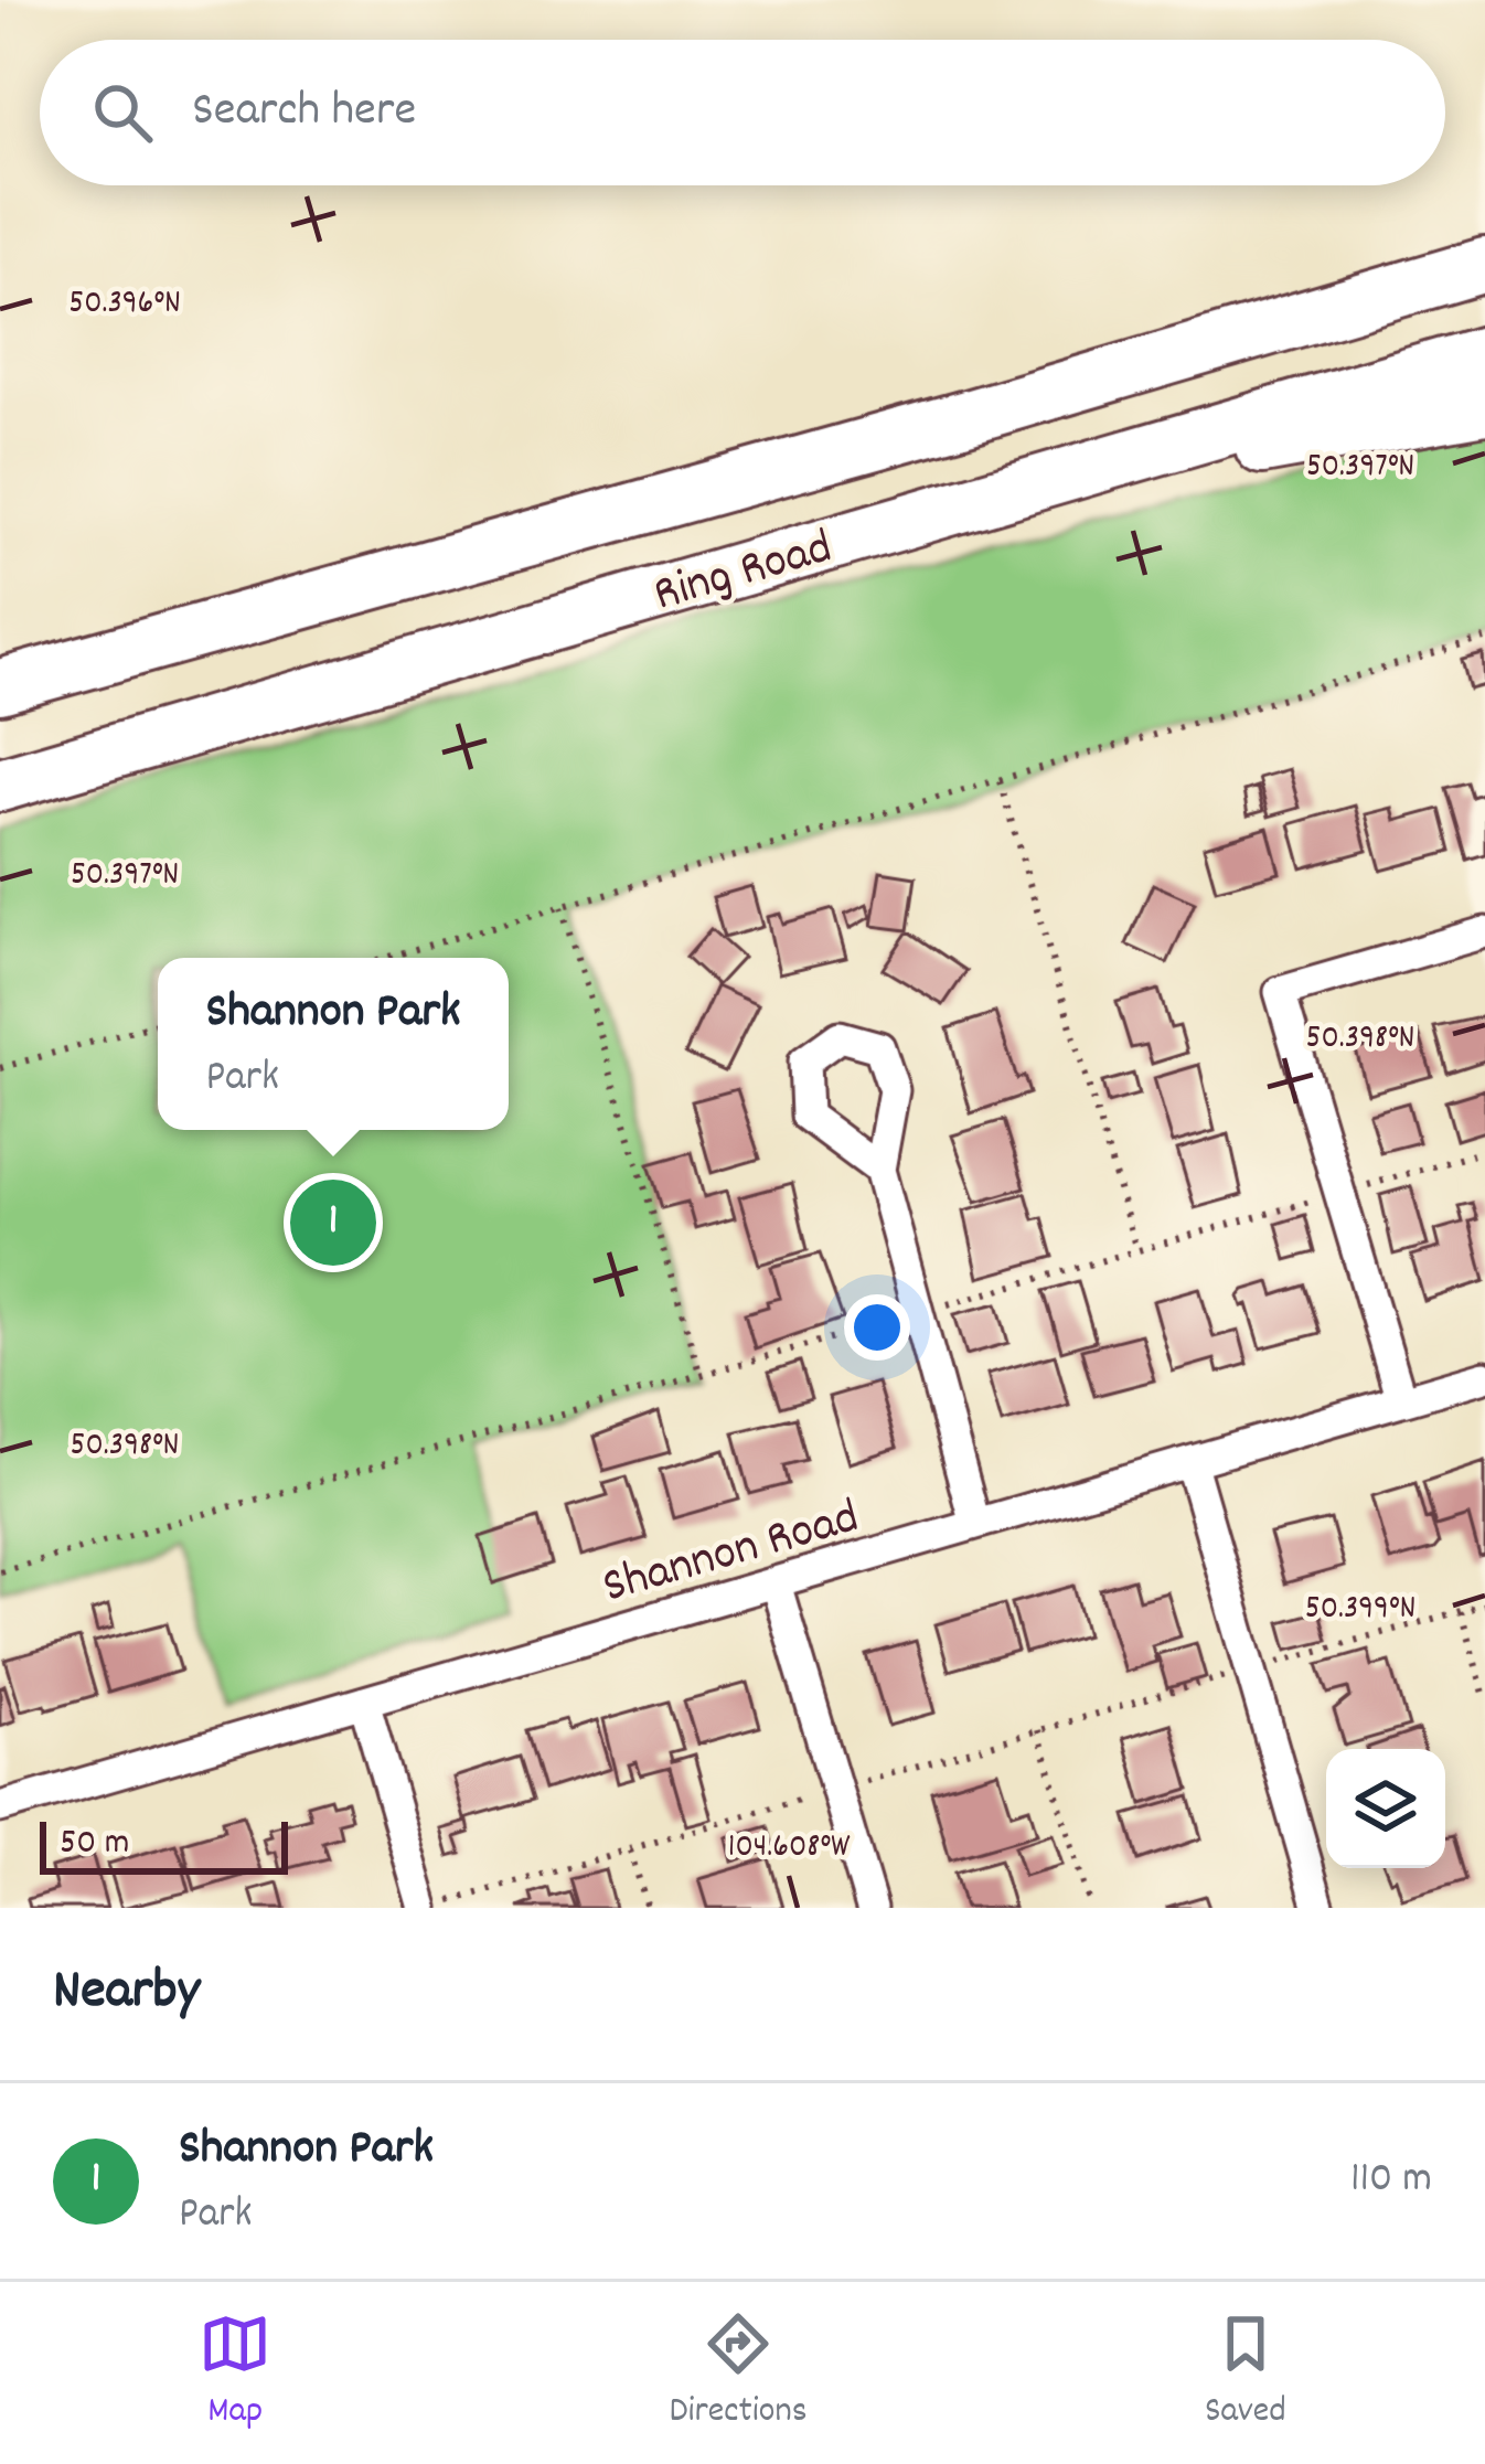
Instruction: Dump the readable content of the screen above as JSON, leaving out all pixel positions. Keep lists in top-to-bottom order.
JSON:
{
  "streets": {
    "highway": ["Ring Road"],
    "street": ["Shannon Road"]
  },
  "scale_bar": "50 m",
  "page": {
    "search": "Search here",
    "popup": ["Shannon Park", "Park"],
    "pins": "1",
    "scale": "50 m",
    "heading": "Nearby",
    "list": [
      {
        "mark": "1",
        "name": "Shannon Park",
        "note": "Park",
        "value": "110 m"
      }
    ],
    "nav": ["Map", "Directions", "Saved"]
  },
  "coordinates": [
    "50.396°N",
    "50.397°N",
    "50.398°N",
    "50.399°N",
    "104.608°W"
  ]
}
